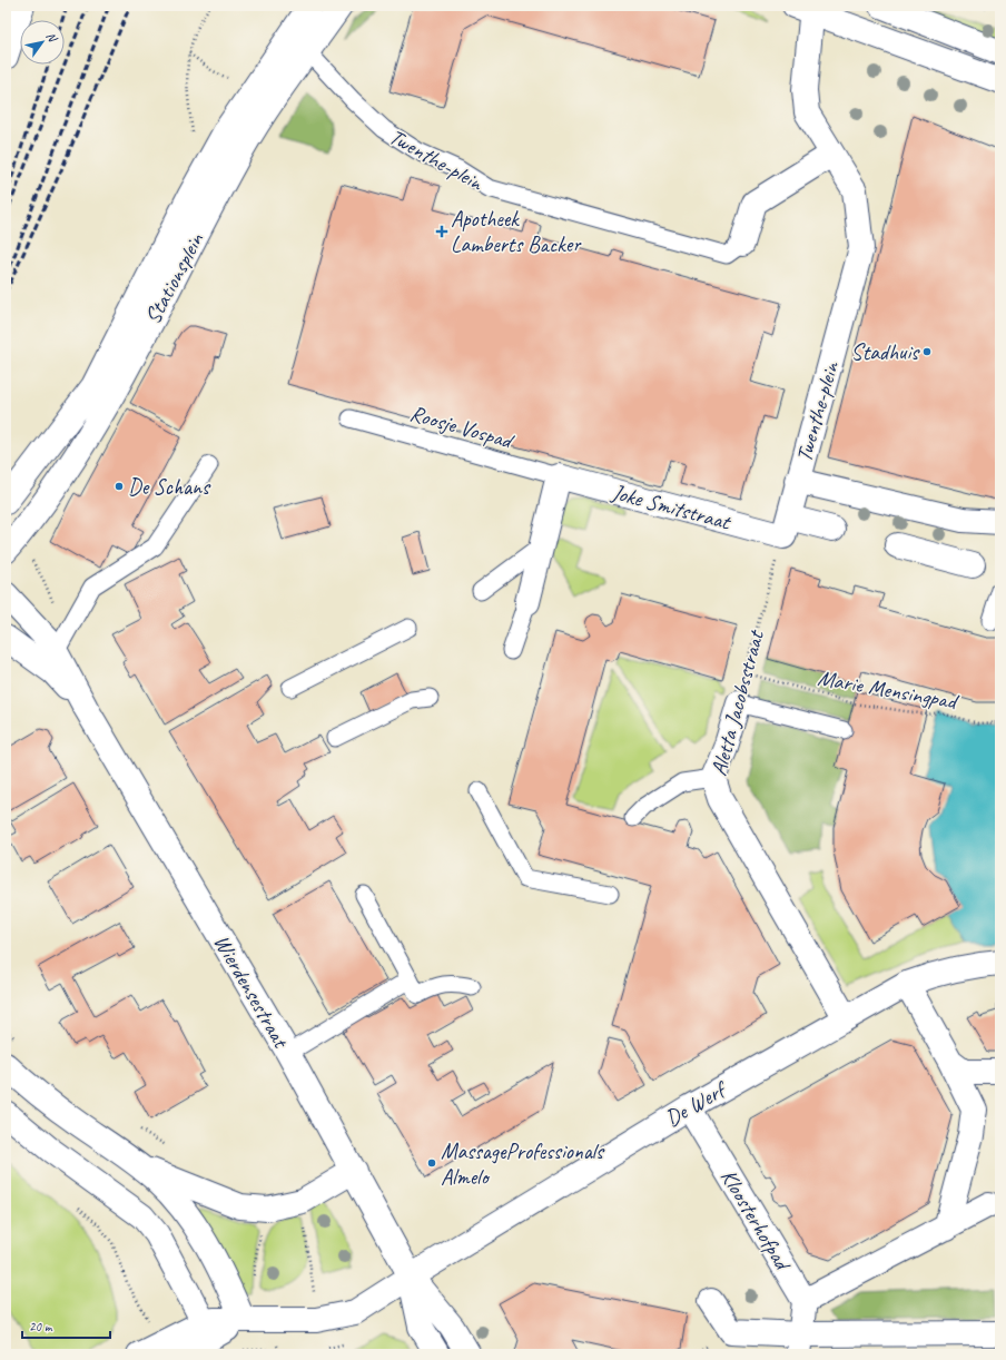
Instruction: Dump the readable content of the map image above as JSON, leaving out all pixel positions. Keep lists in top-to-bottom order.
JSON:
{
  "streets": {
    "street": [
      "Twenthe-plein",
      "Stationsplein",
      "Joke Smitstraat",
      "Aletta Jacobsstraat",
      "Wierdensestraat",
      "De Werf",
      "Kloosterhofpad"
    ],
    "lane": ["Roosje Vospad"],
    "path": ["Marie Mensingpad"]
  },
  "crossings": [
    ["Twenthe-plein", "Stationsplein"],
    ["Twenthe-plein", "Joke Smitstraat"],
    ["Twenthe-plein", "Aletta Jacobsstraat"],
    ["Roosje Vospad", "Joke Smitstraat"],
    ["Joke Smitstraat", "Aletta Jacobsstraat"],
    ["Marie Mensingpad", "Aletta Jacobsstraat"],
    ["Aletta Jacobsstraat", "De Werf"],
    ["Wierdensestraat", "De Werf"],
    ["De Werf", "Kloosterhofpad"]
  ],
  "places": {
    "health": ["Apotheek Lamberts Backer"],
    "other": ["Stadhuis", "De Schans", "MassageProfessionals Almelo"]
  },
  "scale_bar": "20 m",
  "north": "top right"
}
